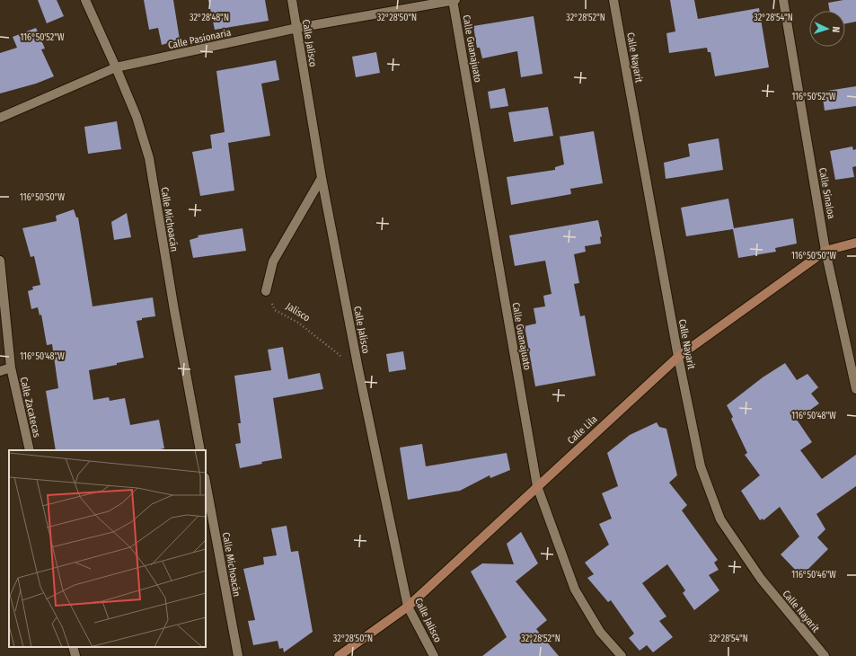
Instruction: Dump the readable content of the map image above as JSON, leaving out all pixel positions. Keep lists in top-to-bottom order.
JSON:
{
  "streets": {
    "street": [
      "Calle Pasionaria",
      "Calle Jalisco",
      "Calle Guanajuato",
      "Calle Nayarit",
      "Calle Sinaloa",
      "Calle Michoacán",
      "Calle Zacatecas",
      "Calle Lila"
    ],
    "path": ["Jalisco"]
  },
  "crossings": [
    ["Calle Pasionaria", "Calle Jalisco"],
    ["Calle Pasionaria", "Calle Guanajuato"],
    ["Calle Pasionaria", "Calle Michoacán"],
    ["Calle Jalisco", "Jalisco"],
    ["Calle Jalisco", "Calle Lila"],
    ["Calle Guanajuato", "Calle Lila"],
    ["Calle Nayarit", "Calle Lila"],
    ["Calle Sinaloa", "Calle Lila"]
  ],
  "north": "right",
  "coordinates": [
    "32°28'48\"N",
    "32°28'50\"N",
    "32°28'52\"N",
    "32°28'54\"N",
    "116°50'52\"W",
    "116°50'50\"W",
    "116°50'48\"W",
    "116°50'46\"W"
  ]
}
